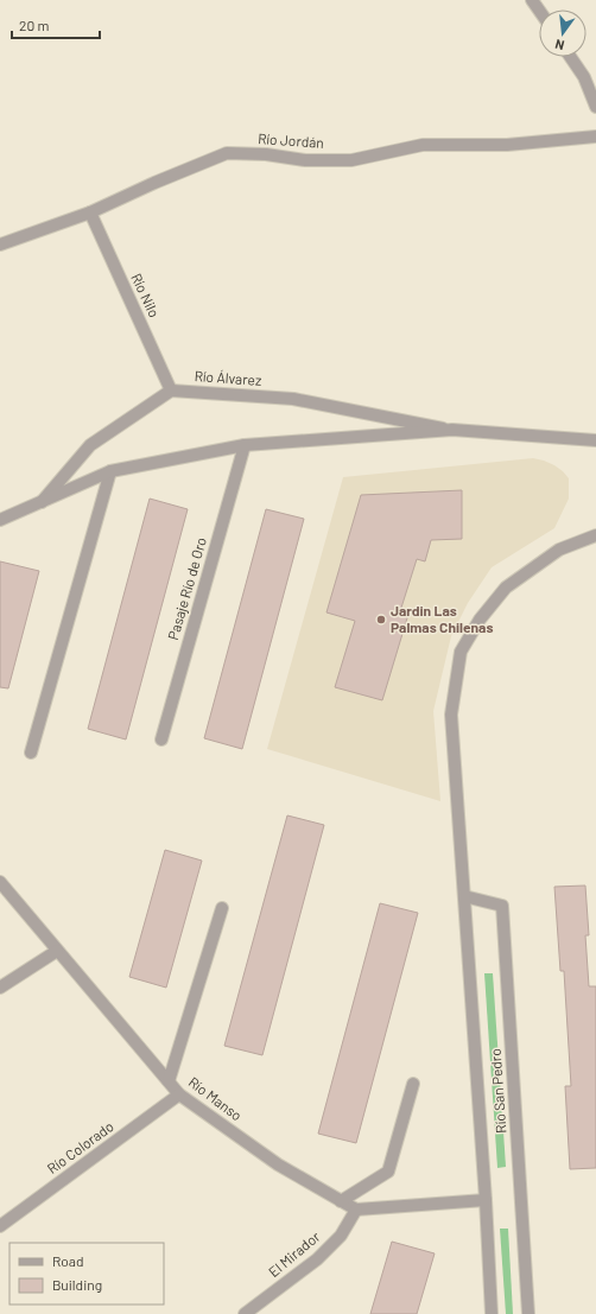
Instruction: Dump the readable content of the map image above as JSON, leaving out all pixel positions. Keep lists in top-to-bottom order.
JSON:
{
  "streets": {
    "street": [
      "Río Jordán",
      "Río Nilo",
      "Río Álvarez",
      "Pasaje Río de Oro",
      "Río San Pedro",
      "Río Manso",
      "Río Colorado",
      "El Mirador"
    ]
  },
  "crossings": [
    ["Río Jordán", "Río Nilo"],
    ["Río Nilo", "Río Álvarez"],
    ["Río Álvarez", "Pasaje Río de Oro"],
    ["Río Manso", "Río Colorado"],
    ["Río Manso", "El Mirador"]
  ],
  "places": ["Jardin Las Palmas Chilenas"],
  "legend": ["Road", "Building"],
  "scale_bar": "20 m",
  "north": "bottom"
}
